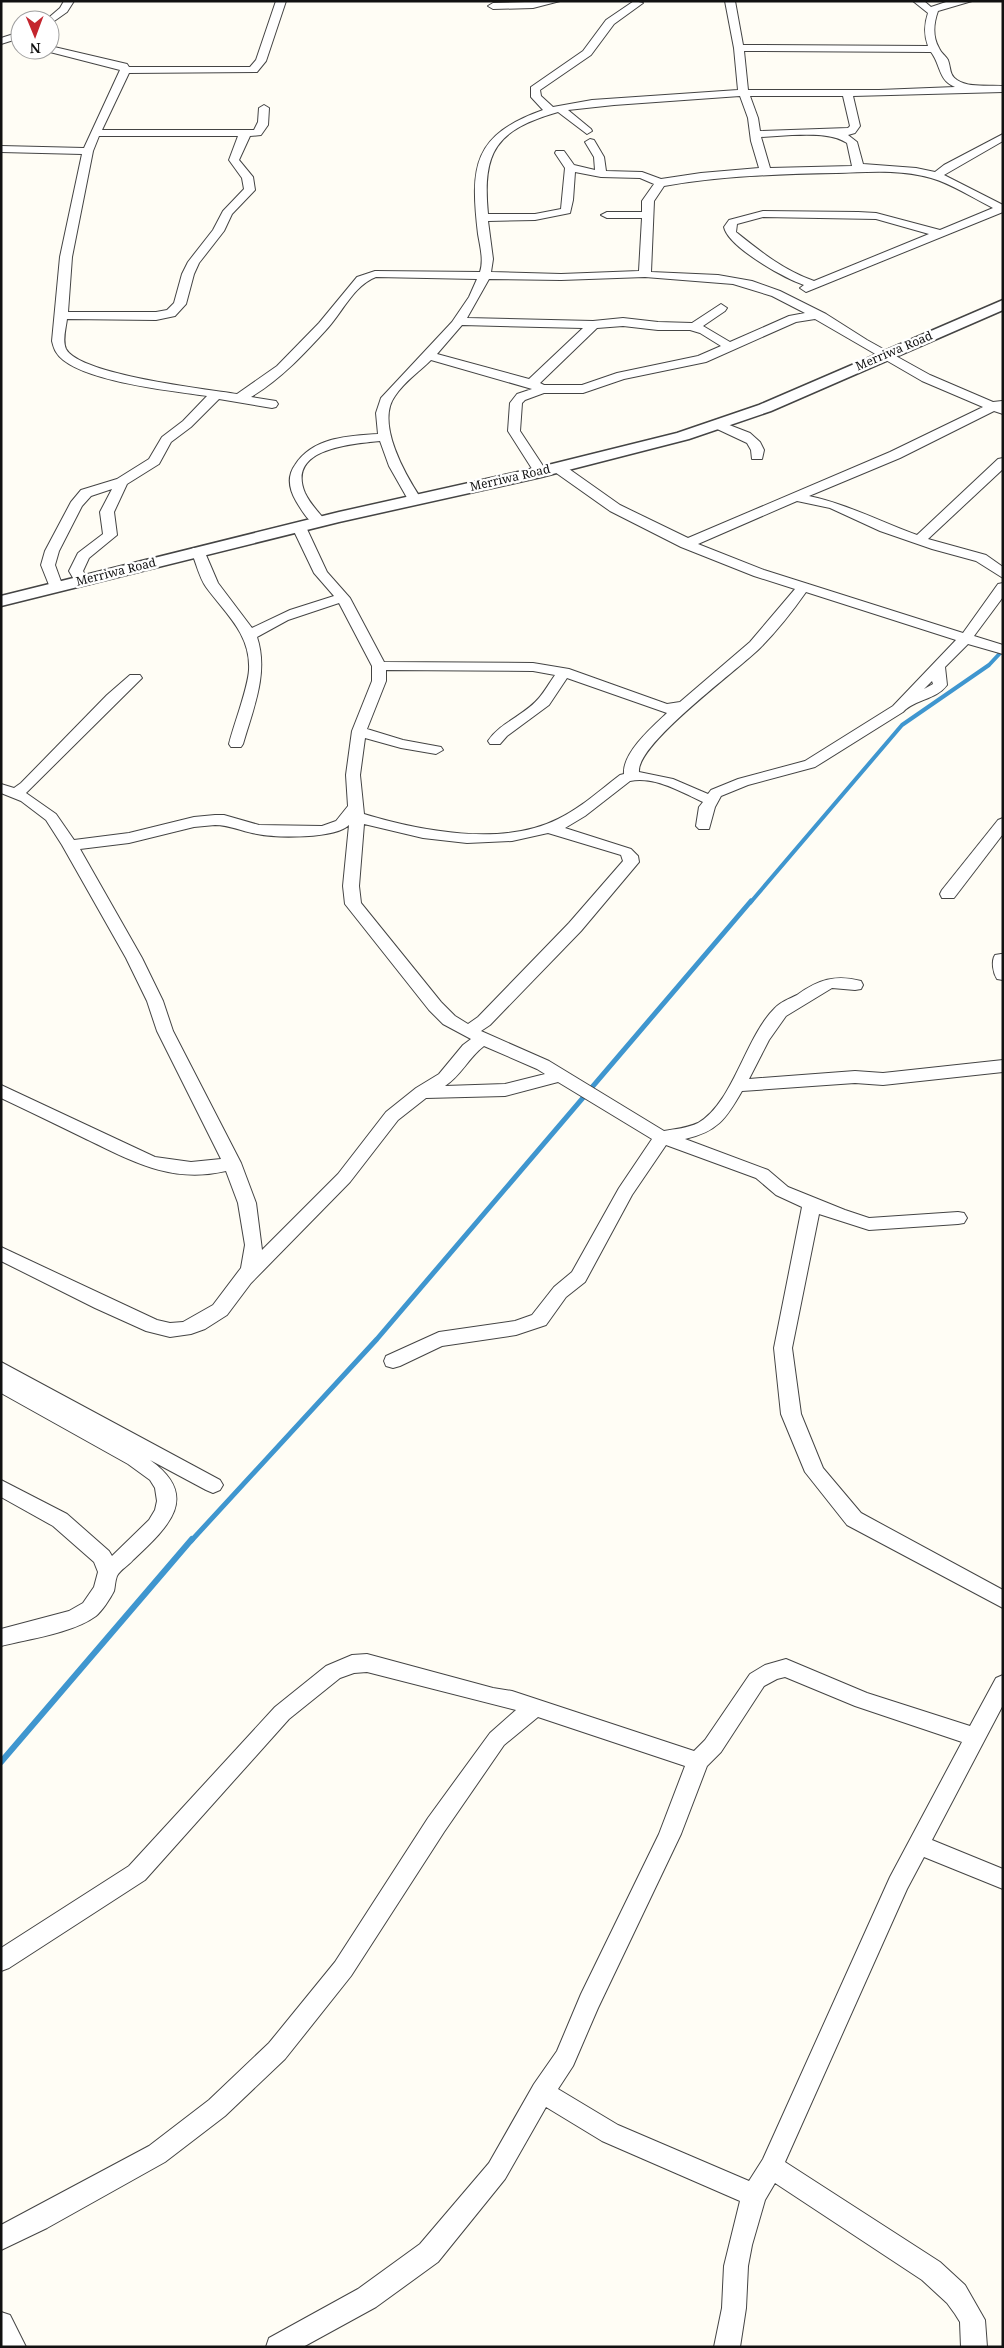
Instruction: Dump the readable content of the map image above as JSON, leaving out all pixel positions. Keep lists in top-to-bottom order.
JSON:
{
  "streets": {
    "street": ["Merriwa Road"]
  },
  "north": "bottom"
}
